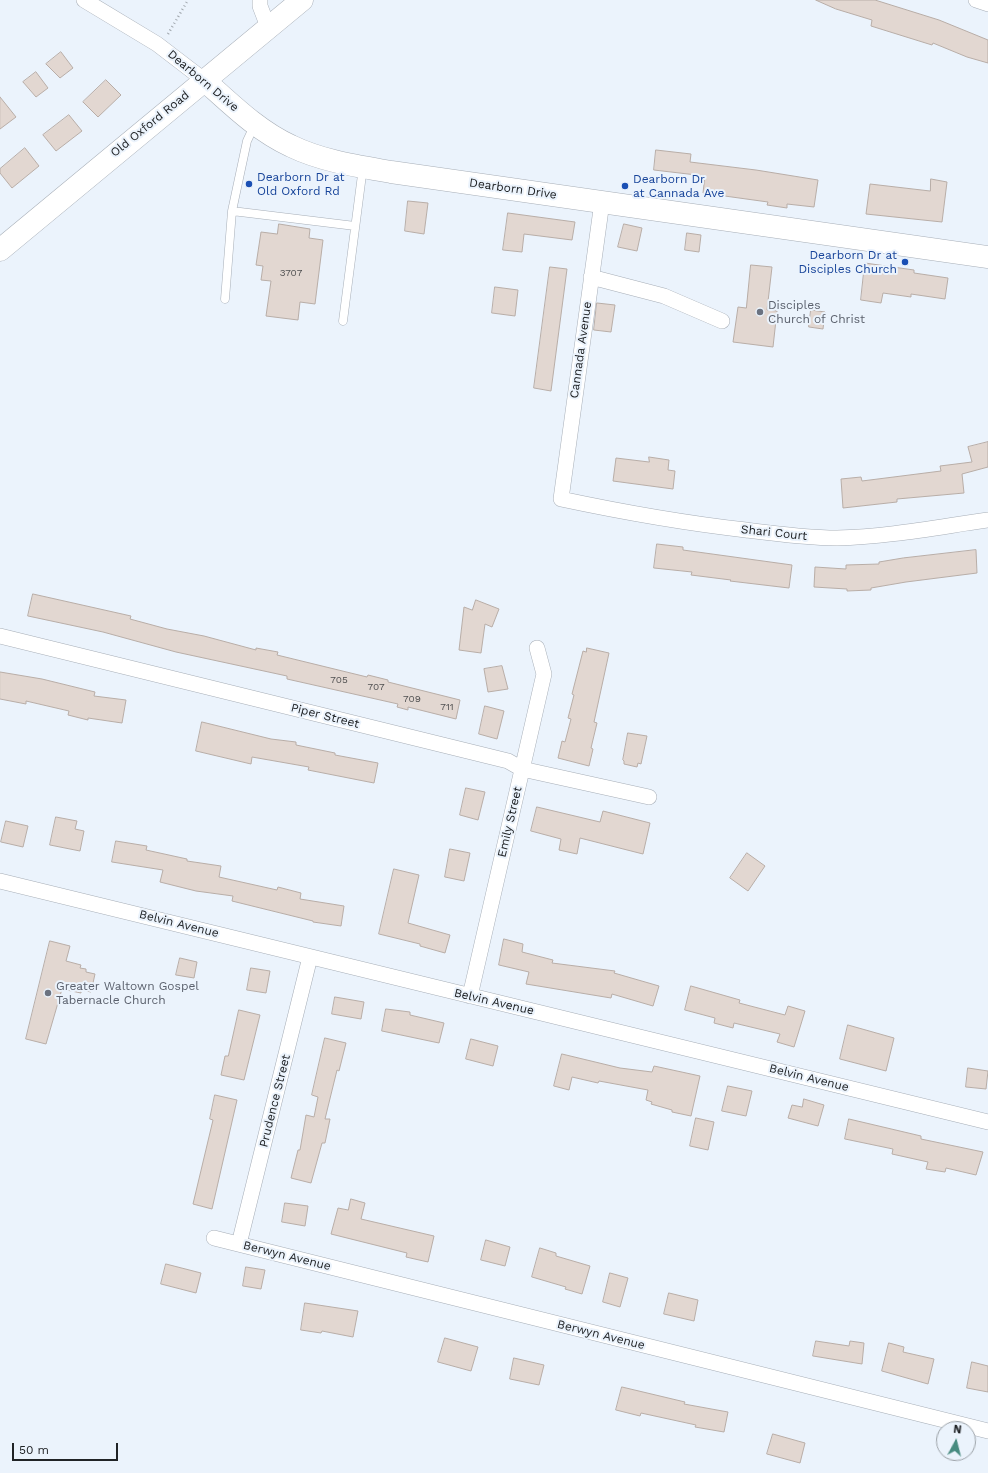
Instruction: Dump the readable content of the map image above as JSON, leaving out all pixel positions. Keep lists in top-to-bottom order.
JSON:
{
  "streets": {
    "street": [
      "Dearborn Drive",
      "Old Oxford Road",
      "Cannada Avenue",
      "Shari Court",
      "Piper Street",
      "Emily Street",
      "Belvin Avenue",
      "Prudence Street",
      "Berwyn Avenue"
    ]
  },
  "crossings": [
    ["Dearborn Drive", "Old Oxford Road"],
    ["Dearborn Drive", "Cannada Avenue"],
    ["Cannada Avenue", "Shari Court"],
    ["Piper Street", "Emily Street"],
    ["Emily Street", "Belvin Avenue"],
    ["Belvin Avenue", "Prudence Street"],
    ["Prudence Street", "Berwyn Avenue"]
  ],
  "places": [
    "Dearborn Dr at Old Oxford Rd",
    "Dearborn Dr at Cannada Ave",
    "Dearborn Dr at Disciples Church",
    "Disciples Church of Christ",
    "Greater Waltown Gospel Tabernacle Church"
  ],
  "house_numbers": [
    "3707",
    "705",
    "707",
    "709",
    "711"
  ],
  "scale_bar": "50 m",
  "north": "top"
}
